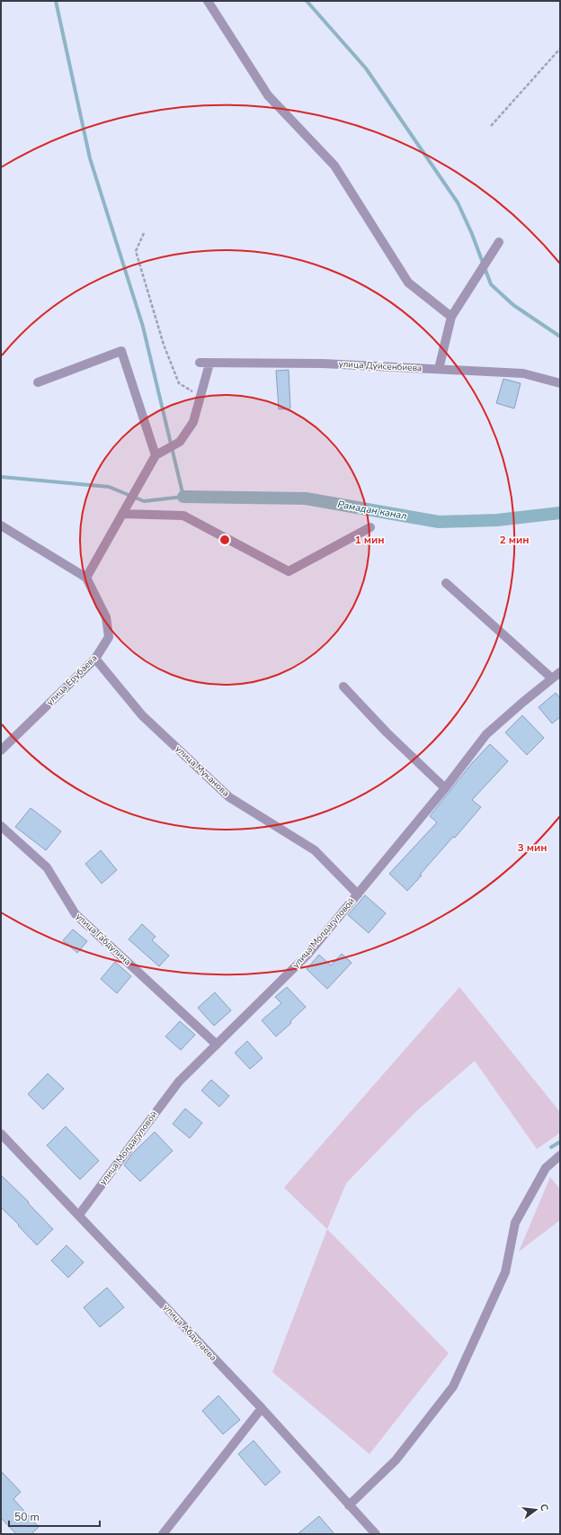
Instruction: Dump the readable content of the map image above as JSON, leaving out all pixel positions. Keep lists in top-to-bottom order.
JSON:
{
  "streets": {
    "street": [
      "улица Дуйсенбиева",
      "улица Ерубаева",
      "улица Муканова",
      "улица Молдагуловой",
      "улица Габдулина",
      "улица Абдулаева"
    ]
  },
  "crossings": [
    ["улица Ерубаева", "улица Муканова"],
    ["улица Муканова", "улица Молдагуловой"],
    ["улица Молдагуловой", "улица Габдулина"],
    ["улица Молдагуловой", "улица Абдулаева"]
  ],
  "water": ["Рамадан канал"],
  "scale_bar": "50 m",
  "north": "right",
  "rings": ["1 мин", "2 мин", "3 мин"]
}
